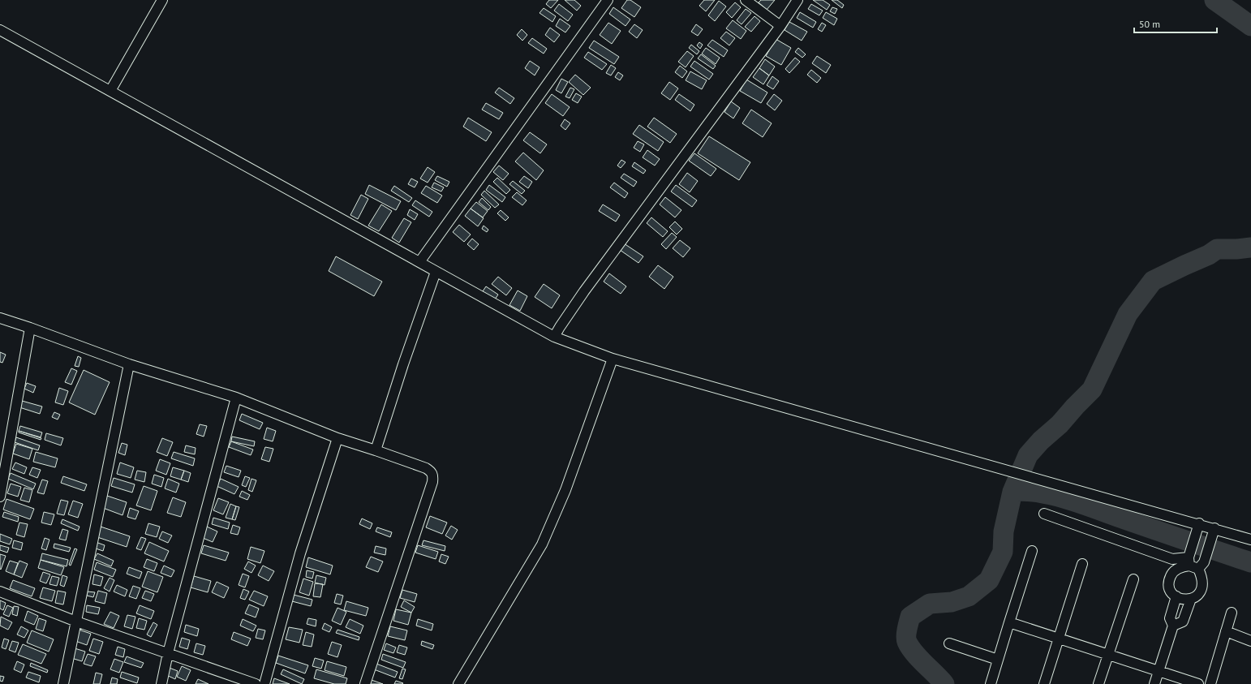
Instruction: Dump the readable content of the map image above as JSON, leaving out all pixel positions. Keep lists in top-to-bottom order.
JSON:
{
  "scale_bar": "50 m"
}
